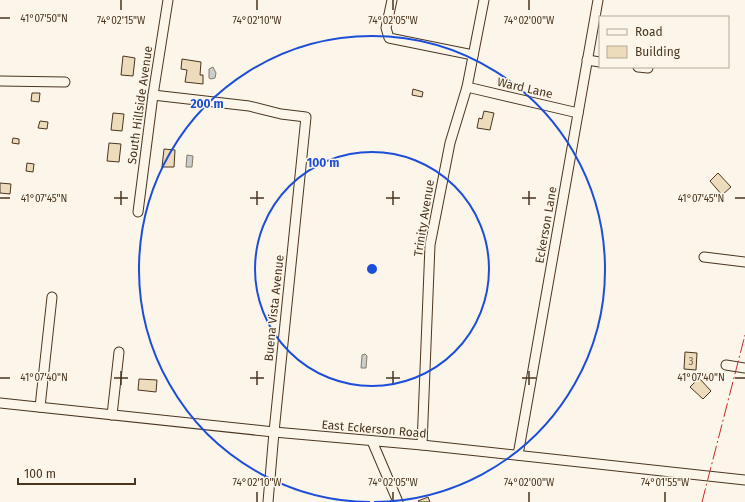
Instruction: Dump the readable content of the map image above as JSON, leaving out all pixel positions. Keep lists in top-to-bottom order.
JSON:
{
  "streets": {
    "street": [
      "Ward Lane",
      "South Hillside Avenue",
      "Trinity Avenue",
      "Eckerson Lane",
      "Buena Vista Avenue",
      "East Eckerson Road"
    ]
  },
  "crossings": [
    ["Ward Lane", "Trinity Avenue"],
    ["Ward Lane", "Eckerson Lane"],
    ["South Hillside Avenue", "Buena Vista Avenue"],
    ["Trinity Avenue", "East Eckerson Road"],
    ["Eckerson Lane", "East Eckerson Road"],
    ["Buena Vista Avenue", "East Eckerson Road"]
  ],
  "house_numbers": ["3"],
  "legend": ["Road", "Building"],
  "scale_bar": "100 m",
  "coordinates": [
    "41°07'50\"N",
    "74°02'15\"W",
    "74°02'10\"W",
    "74°02'05\"W",
    "74°02'00\"W",
    "41°07'45\"N",
    "41°07'40\"N",
    "74°01'55\"W"
  ],
  "rings": ["200 m", "100 m"]
}
